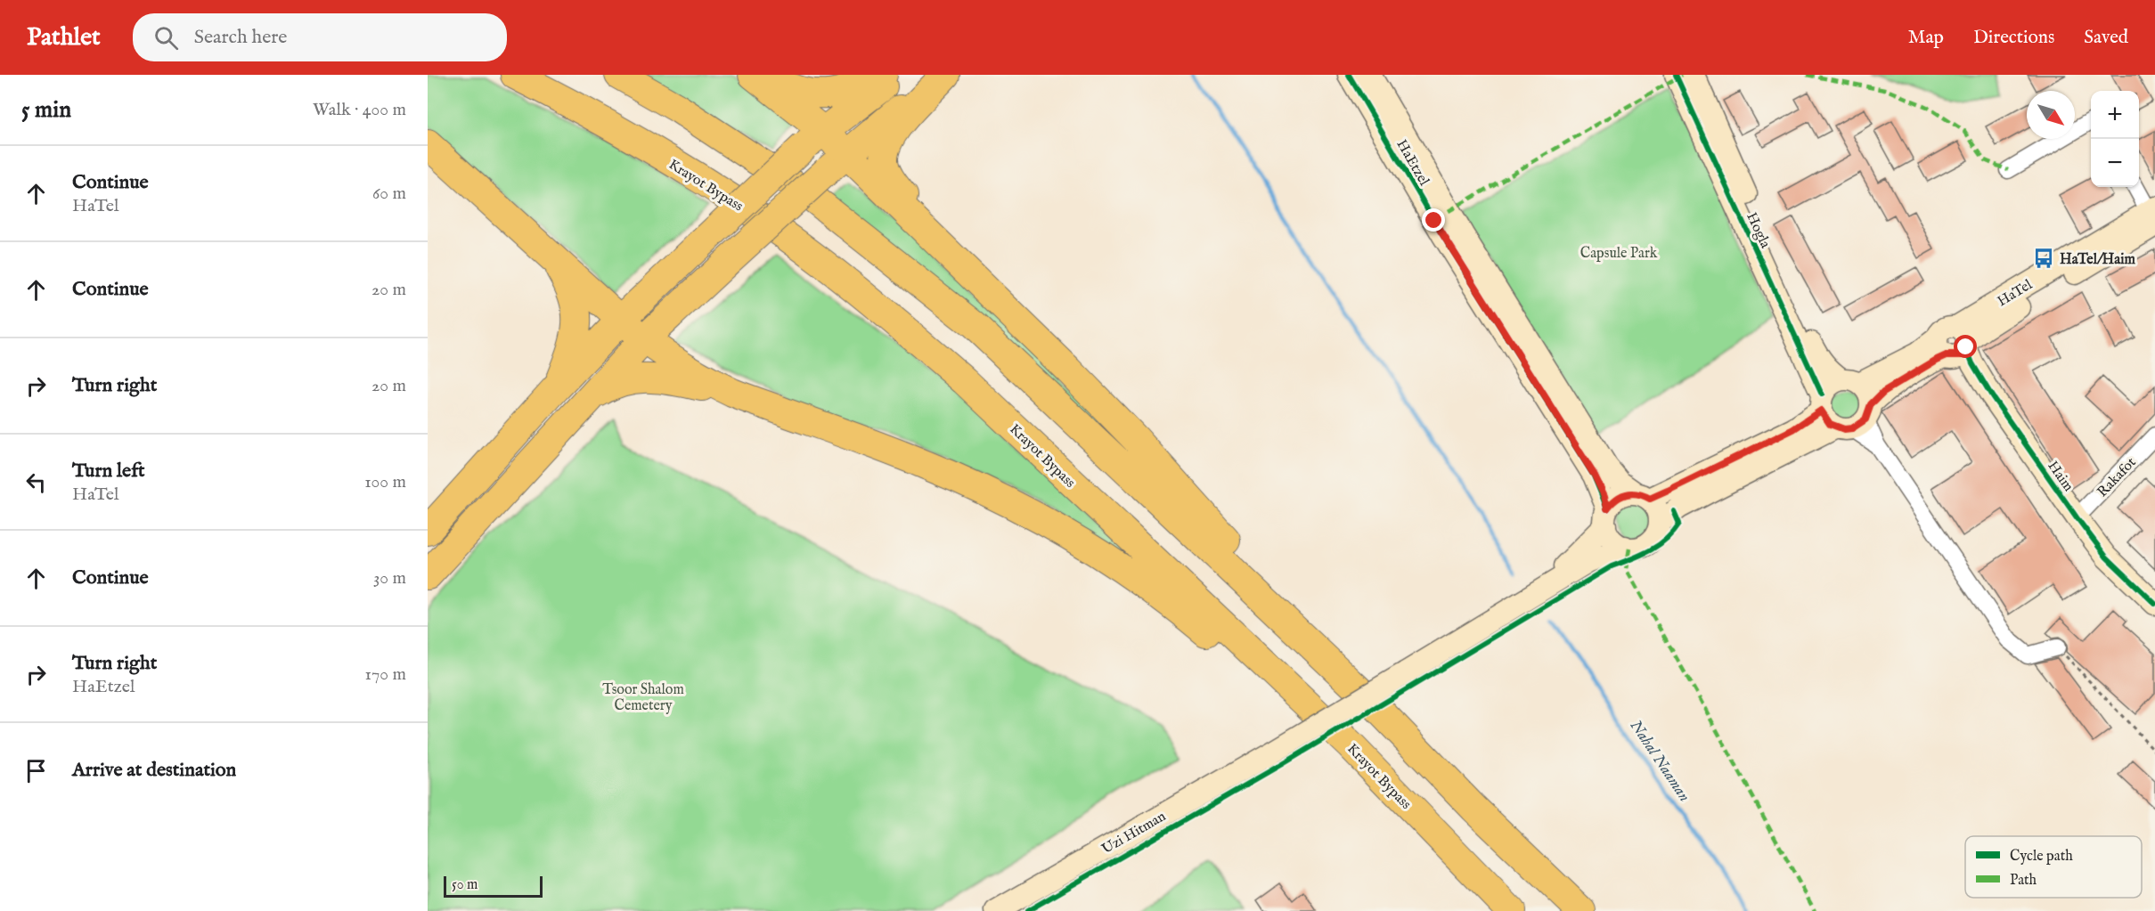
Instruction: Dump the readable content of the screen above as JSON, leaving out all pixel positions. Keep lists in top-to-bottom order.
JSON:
{
  "streets": {
    "highway": ["Krayot Bypass"],
    "street": [
      "HaEtzel",
      "Hogla",
      "HaTel",
      "Haim",
      "Rakafot",
      "Uzi Hitman"
    ]
  },
  "crossings": [
    ["HaEtzel", "HaTel"],
    ["Hogla", "HaTel"],
    ["HaTel", "Haim"],
    ["Haim", "Rakafot"]
  ],
  "water": ["Nahal Naaman"],
  "parks": ["Capsule Park", "Tsoor Shalom Cemetery"],
  "places": {
    "bus stop": ["HaTel/Haim"]
  },
  "legend": ["Cycle path", "Path"],
  "scale_bar": "50 m",
  "north": "bottom right",
  "page": {
    "header": "Pathlet",
    "search": "Search here",
    "nav": ["Map", "Directions", "Saved"],
    "heading": ["5 min", "Walk · 400 m"],
    "map_buttons": ["+", "−"],
    "list": [
      ["Continue", "HaTel", "60 m"],
      ["Continue", "20 m"],
      ["Turn right", "20 m"],
      ["Turn left", "HaTel", "100 m"],
      ["Continue", "30 m"],
      ["Turn right", "HaEtzel", "170 m"],
      "Arrive at destination"
    ],
    "scale": "50 m"
  }
}
